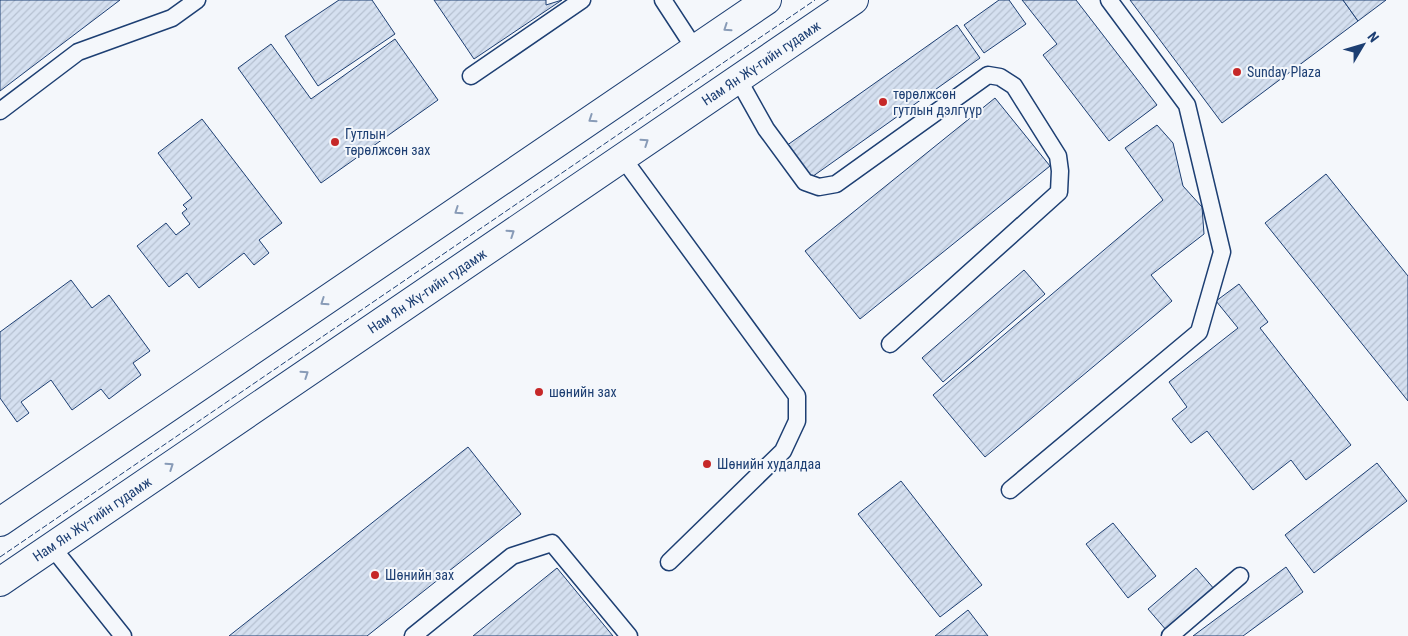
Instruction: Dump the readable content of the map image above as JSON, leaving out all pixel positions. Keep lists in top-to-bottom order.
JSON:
{
  "streets": {
    "main road": ["Нам Ян Жү-гийн гудамж"]
  },
  "places": [
    "Sunday Plaza",
    "төрөлжсөн гутлын дэлгүүр",
    "Гутлын төрөлжсөн зах",
    "шөнийн зах",
    "Шөнийн худалдаа",
    "Шөнийн зах"
  ],
  "north": "top right"
}
